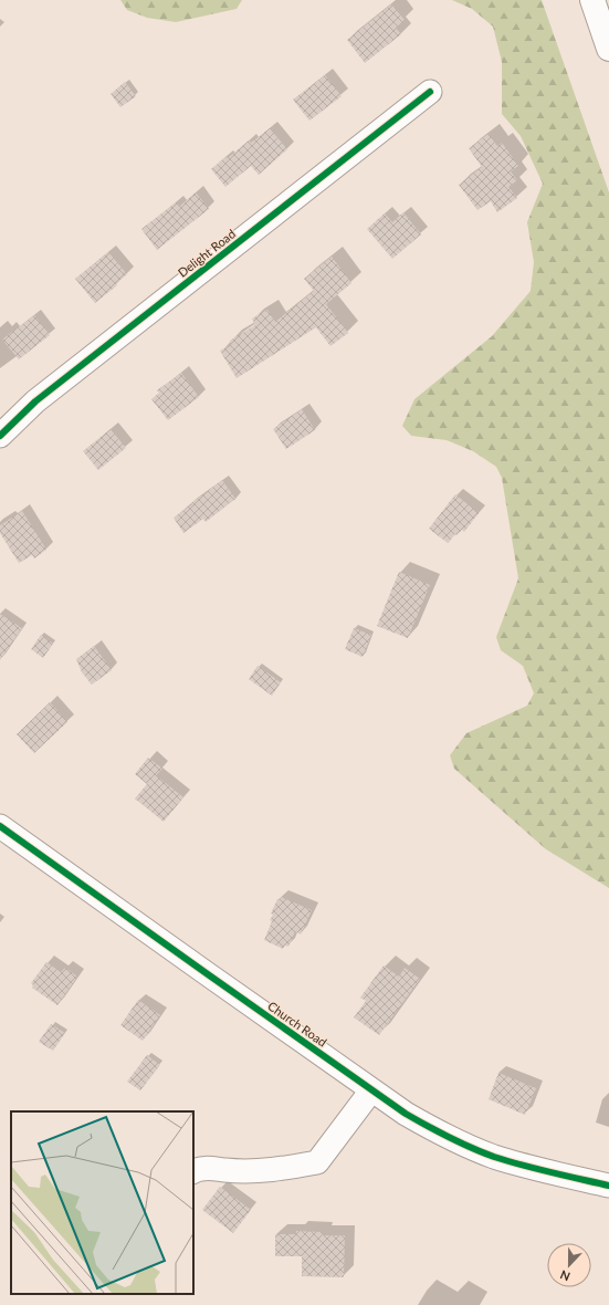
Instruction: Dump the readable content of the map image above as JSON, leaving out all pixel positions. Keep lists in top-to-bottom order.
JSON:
{
  "streets": {
    "street": ["Delight Road", "Church Road"]
  },
  "north": "bottom"
}
